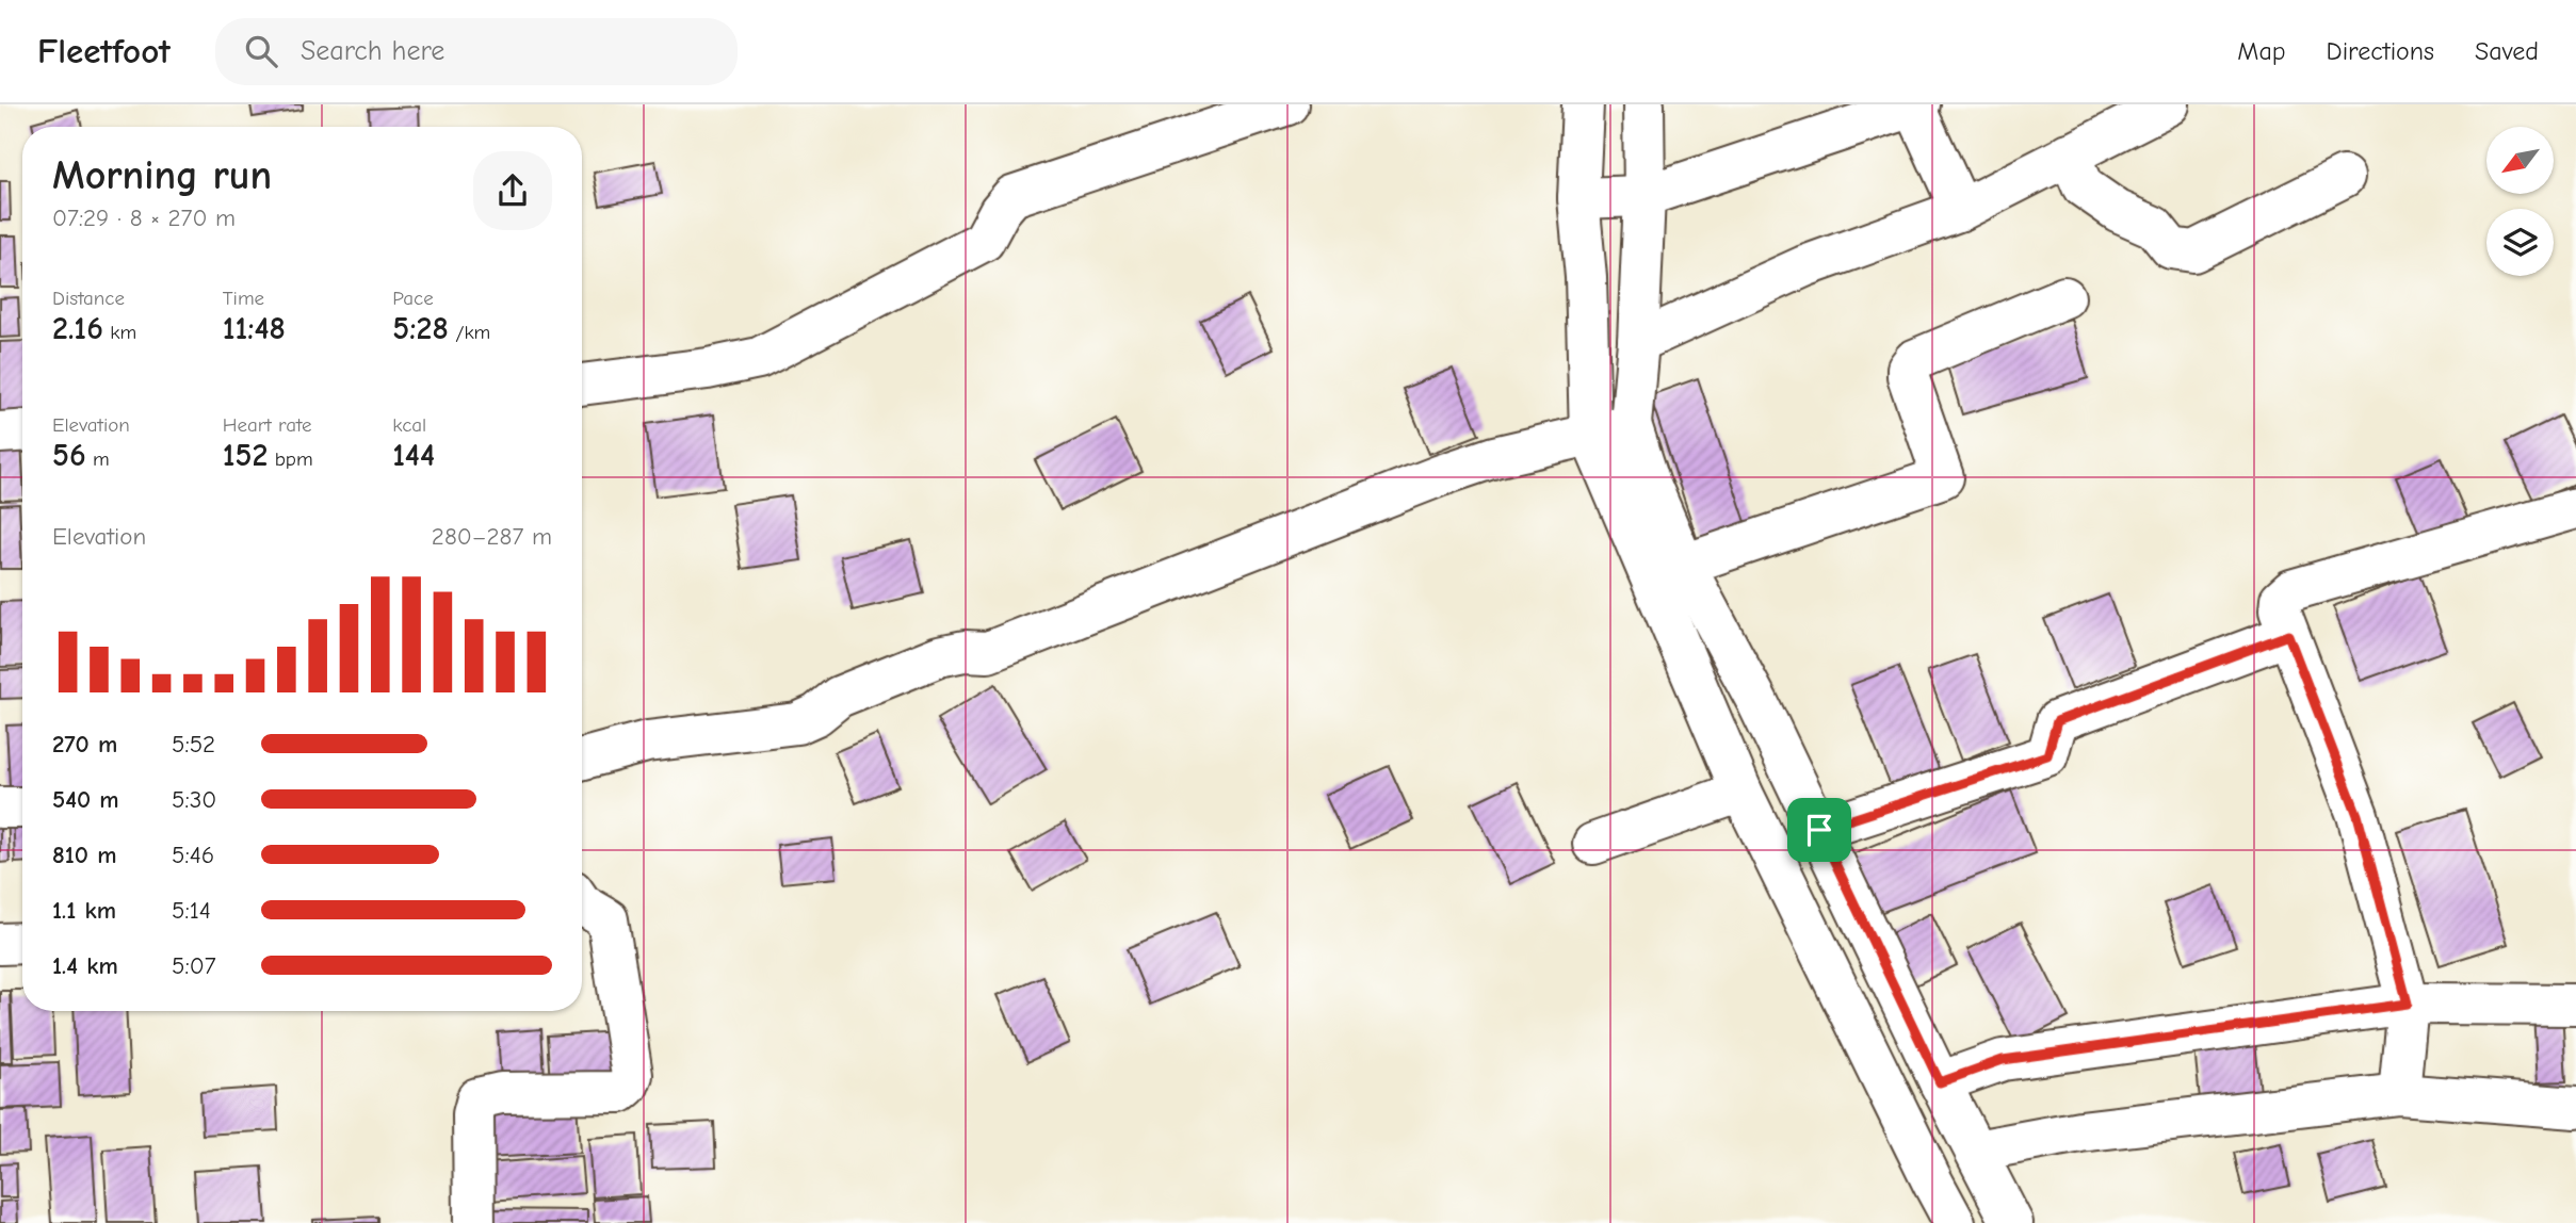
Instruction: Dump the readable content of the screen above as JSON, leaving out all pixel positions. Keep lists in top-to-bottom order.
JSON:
{
  "north": "bottom left",
  "page": {
    "header": "Fleetfoot",
    "search": "Search here",
    "nav": ["Map", "Directions", "Saved"],
    "heading": ["Morning run", "07:29 · 8 × 270 m"],
    "stats": [
      ["Distance", "2.16 km"],
      ["Time", "11:48"],
      ["Pace", "5:28 /km"],
      ["Elevation", "56 m"],
      ["Heart rate", "152 bpm"],
      ["kcal", "144"]
    ],
    "chart": ["Elevation", "280–287 m"],
    "list": [
      {
        "name": "270 m",
        "note": "5:52"
      },
      {
        "name": "540 m",
        "note": "5:30"
      },
      {
        "name": "810 m",
        "note": "5:46"
      },
      {
        "name": "1.1 km",
        "note": "5:14"
      },
      {
        "name": "1.4 km",
        "note": "5:07"
      }
    ]
  }
}
